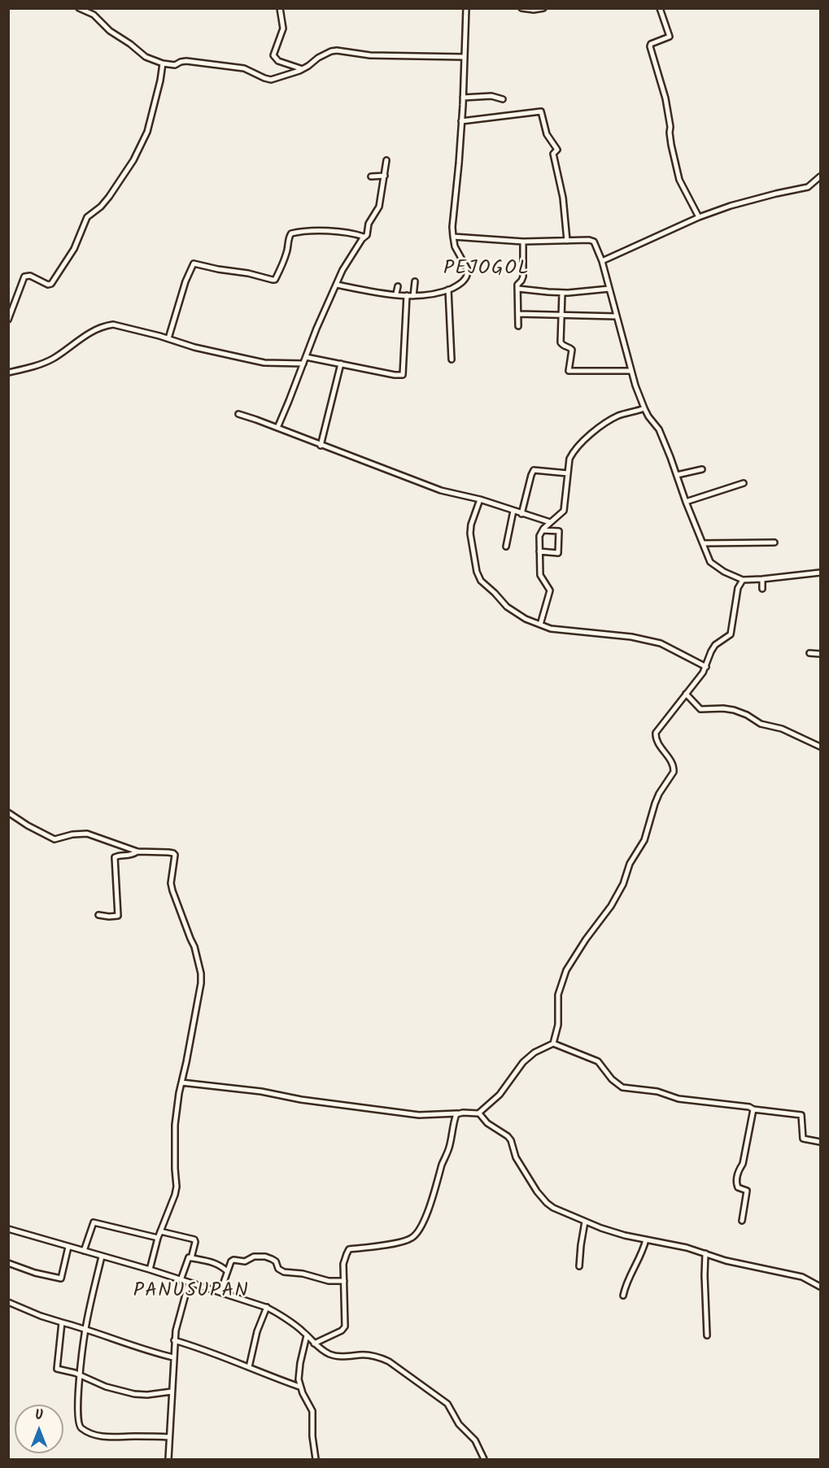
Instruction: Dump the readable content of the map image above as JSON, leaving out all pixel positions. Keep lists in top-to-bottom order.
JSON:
{
  "districts": ["PEJOGOL", "PANUSUPAN"],
  "north": "top"
}
